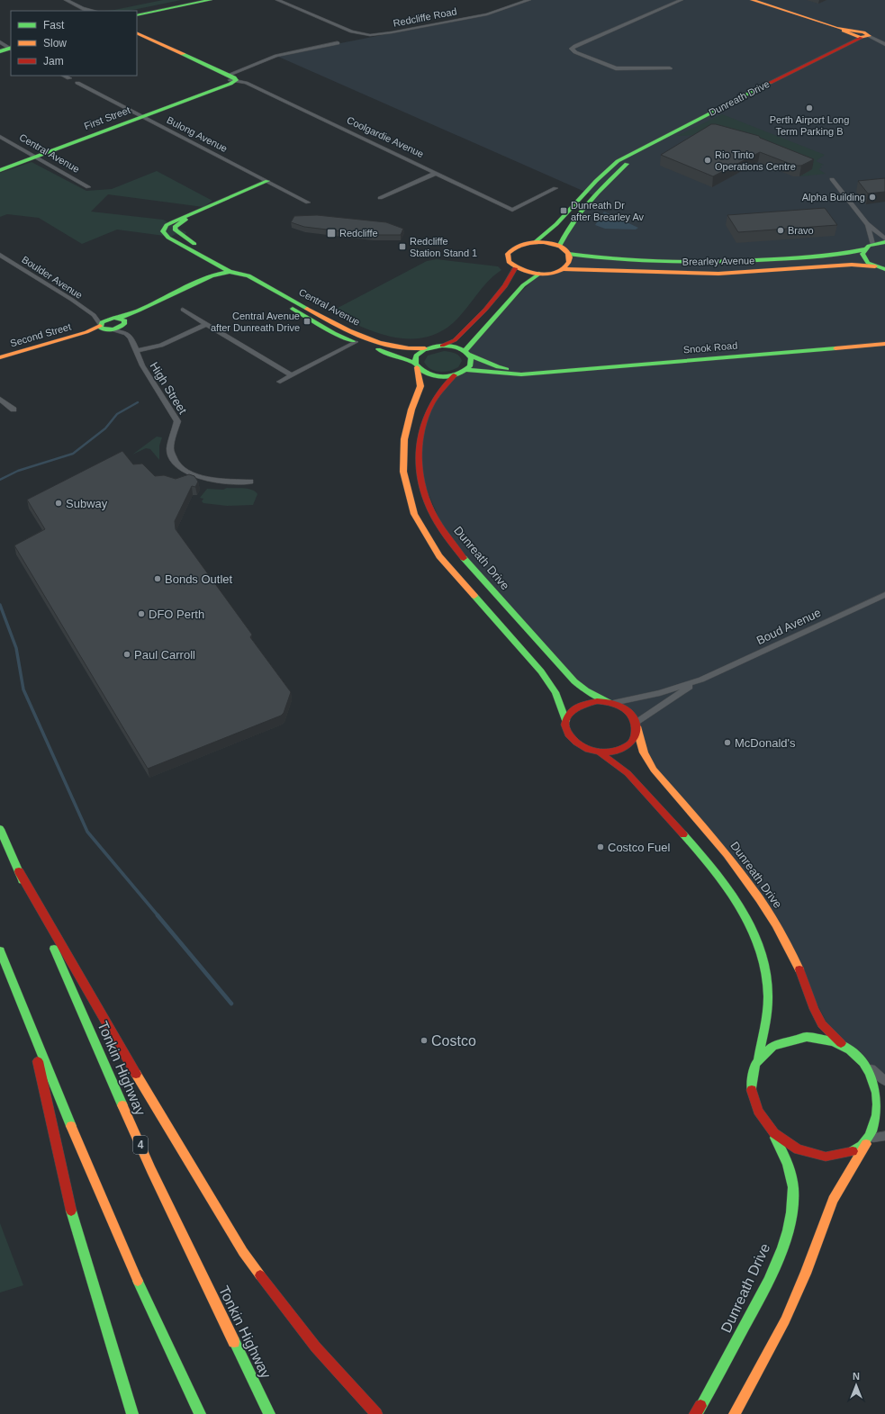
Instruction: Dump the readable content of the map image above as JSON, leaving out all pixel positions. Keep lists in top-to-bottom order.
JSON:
{
  "streets": {
    "main road": [
      "Dunreath Drive",
      "First Street",
      "Coolgardie Avenue",
      "Central Avenue",
      "Brearley Avenue",
      "Second Street",
      "Snook Road",
      "Tonkin Highway",
      "4"
    ],
    "street": [
      "Redcliffe Road",
      "Bulong Avenue",
      "Boulder Avenue",
      "High Street",
      "Boud Avenue"
    ]
  },
  "crossings": [
    ["Dunreath Drive", "Central Avenue"],
    ["Dunreath Drive", "Boud Avenue"],
    ["First Street", "Bulong Avenue"],
    ["First Street", "Coolgardie Avenue"],
    ["First Street", "Central Avenue"],
    ["Bulong Avenue", "Central Avenue"],
    ["Central Avenue", "Snook Road"],
    ["Boulder Avenue", "Second Street"],
    ["Second Street", "High Street"]
  ],
  "places": {
    "other": [
      "Perth Airport Long Term Parking B",
      "Rio Tinto Operations Centre",
      "Alpha Building",
      "Bravo",
      "Subway",
      "Bonds Outlet",
      "DFO Perth",
      "Paul Carroll",
      "McDonald's",
      "Costco Fuel",
      "Costco"
    ],
    "transit": [
      "Dunreath Dr after Brearley Av",
      "Redcliffe",
      "Redcliffe Station Stand 1",
      "Central Avenue after Dunreath Drive"
    ]
  },
  "legend": ["Fast", "Slow", "Jam"],
  "north": "top"
}
